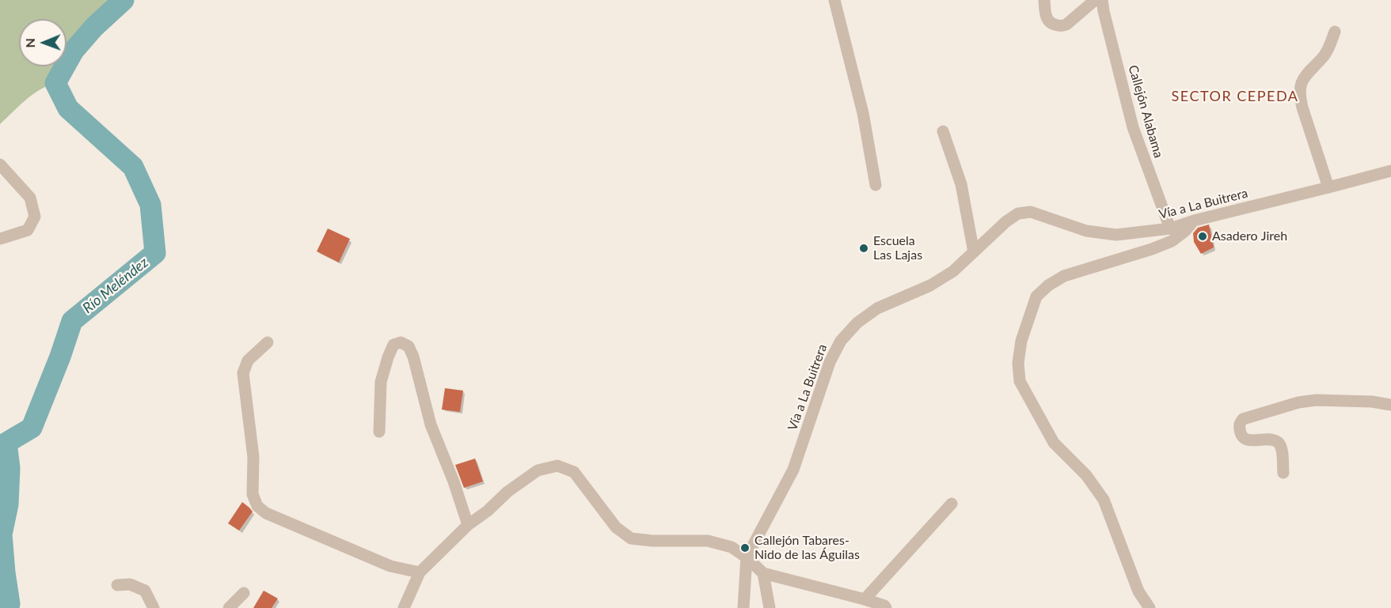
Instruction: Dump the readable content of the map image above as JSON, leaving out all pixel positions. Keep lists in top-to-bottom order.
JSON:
{
  "streets": {
    "street": ["Callejón Alabama", "Vía a La Buitrera"]
  },
  "crossings": [
    ["Callejón Alabama", "Vía a La Buitrera"]
  ],
  "districts": ["SECTOR CEPEDA"],
  "water": ["Río Meléndez"],
  "places": ["Asadero Jireh", "Escuela Las Lajas", "Callejón Tabares- Nido de las Águilas"],
  "north": "left"
}
